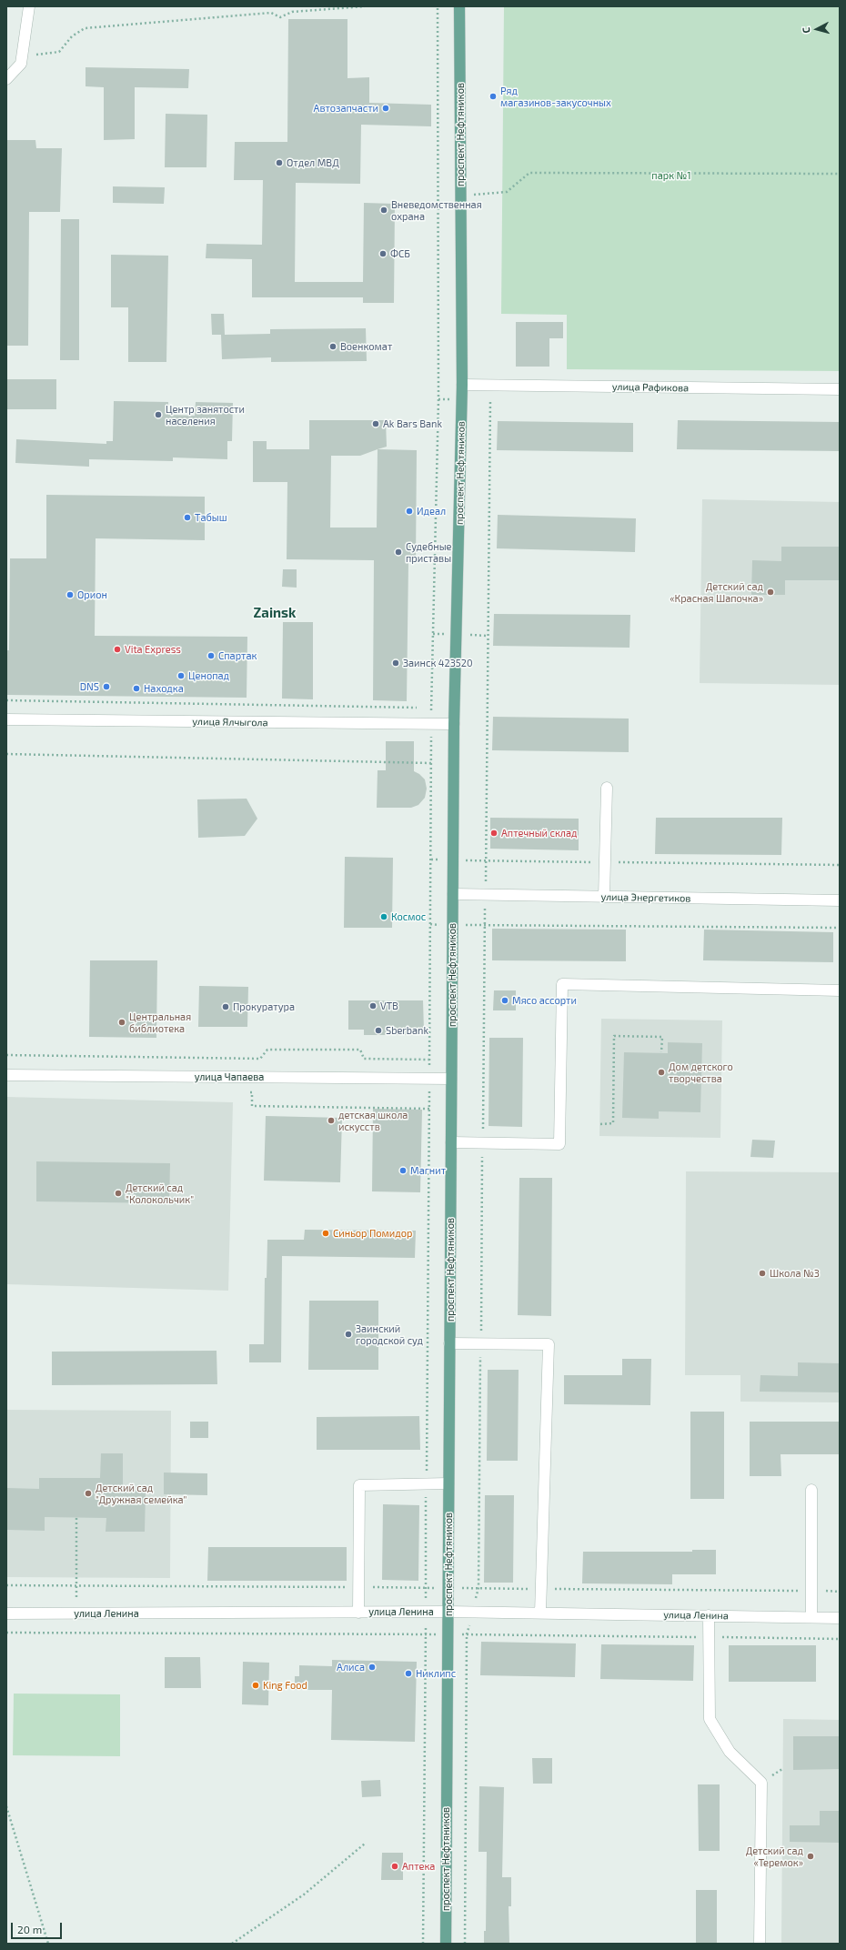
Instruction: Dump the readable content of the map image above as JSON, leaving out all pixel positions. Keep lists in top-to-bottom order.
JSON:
{
  "streets": {
    "main road": ["проспект Нефтяников"],
    "street": [
      "улица Рафикова",
      "улица Ялчыгола",
      "улица Энергетиков",
      "улица Чапаева",
      "улица Ленина"
    ]
  },
  "crossings": [
    ["проспект Нефтяников", "улица Рафикова"],
    ["проспект Нефтяников", "улица Ялчыгола"],
    ["проспект Нефтяников", "улица Энергетиков"],
    ["проспект Нефтяников", "улица Чапаева"],
    ["проспект Нефтяников", "улица Ленина"]
  ],
  "districts": ["Zainsk"],
  "parks": ["парк №1"],
  "places": [
    "Ряд магазинов-закусочных",
    "Автозапчасти",
    "Отдел МВД",
    "Вневедомственная охрана",
    "ФСБ",
    "Военкомат",
    "Центр занятости населения",
    "Ak Bars Bank",
    "Идеал",
    "Табыш",
    "Судебные приставы",
    "Детский сад «Красная Шапочка»",
    "Орион",
    "Vita Express",
    "Спартак",
    "Заинск 423520",
    "Ценопад",
    "DNS",
    "Находка",
    "Аптечный склад",
    "Космос",
    "Мясо ассорти",
    "VTB",
    "Прокуратура",
    "Центральная библиотека",
    "Sberbank",
    "Дом детского творчества",
    "детская школа искусств",
    "Магнит",
    "Детский сад \"Колокольчик\"",
    "Синьор Помидор",
    "Школа №3",
    "Заинский городской суд",
    "Детский сад \"Дружная семейка\"",
    "Алиса",
    "Никлипс",
    "King Food",
    "Детский сад «Теремок»",
    "Аптека"
  ],
  "scale_bar": "20 m",
  "north": "left"
}
